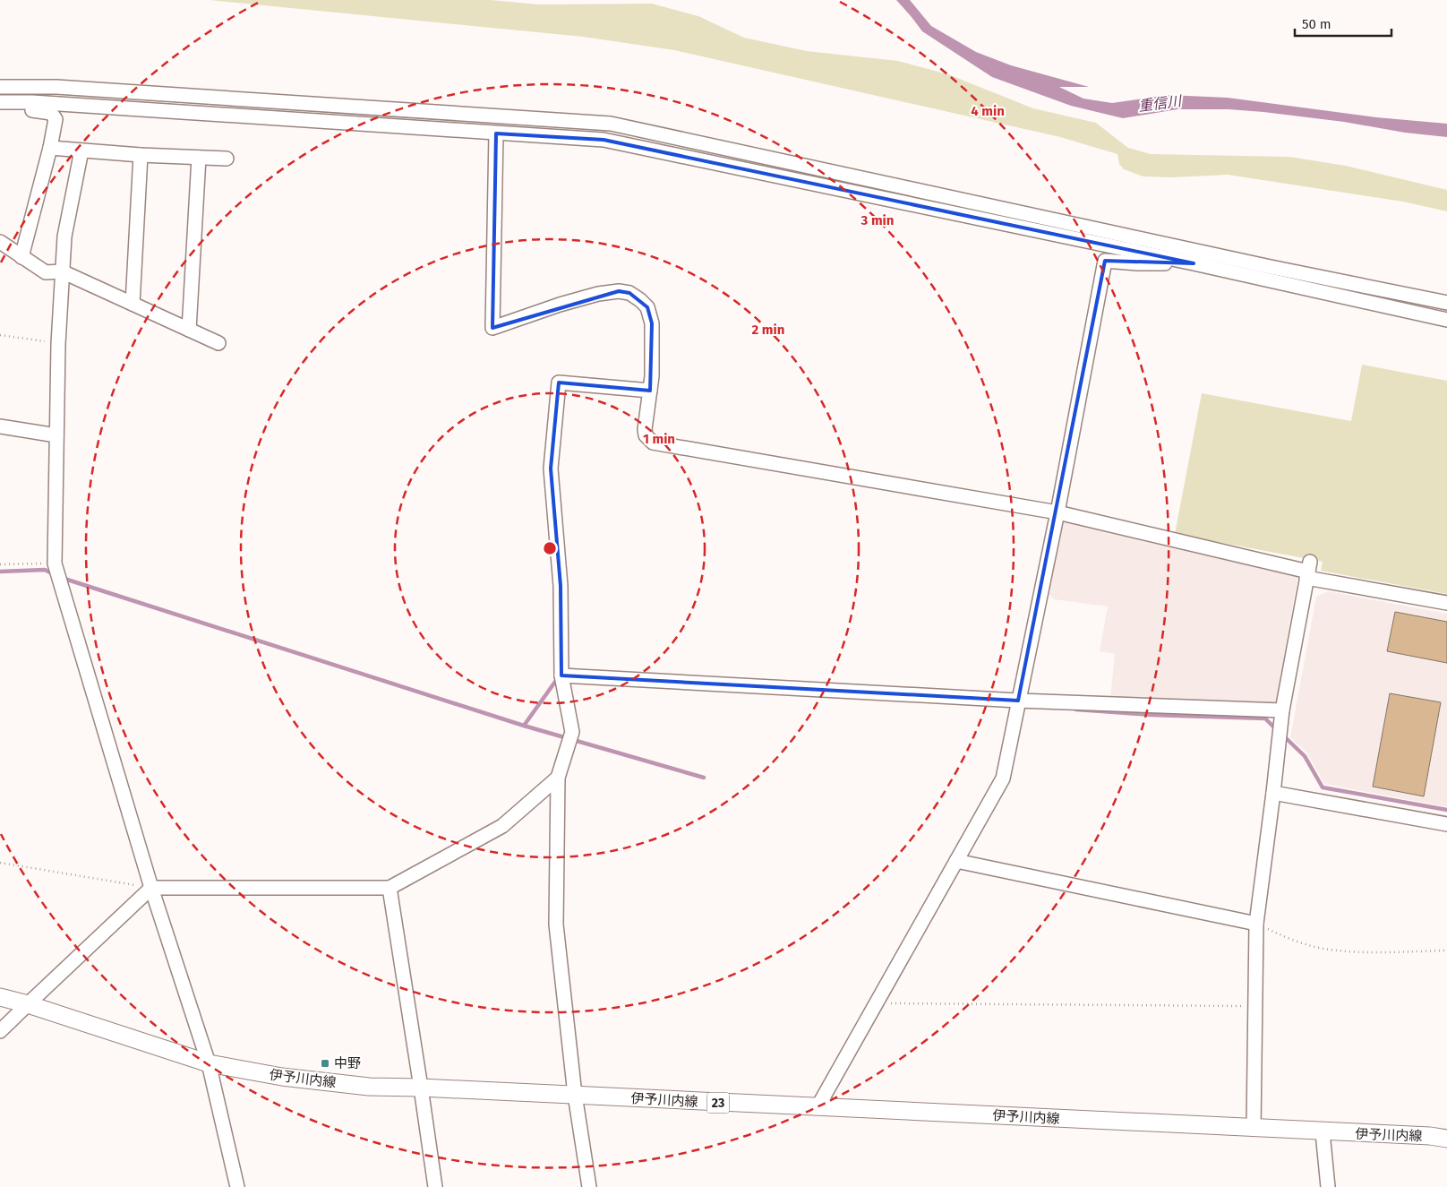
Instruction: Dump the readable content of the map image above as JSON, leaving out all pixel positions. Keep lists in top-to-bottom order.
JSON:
{
  "streets": {
    "main road": ["伊予川内線", "23"]
  },
  "water": ["重信川"],
  "places": {
    "transit": ["中野"]
  },
  "scale_bar": "50 m",
  "rings": [
    "4 min",
    "3 min",
    "2 min",
    "1 min"
  ]
}
